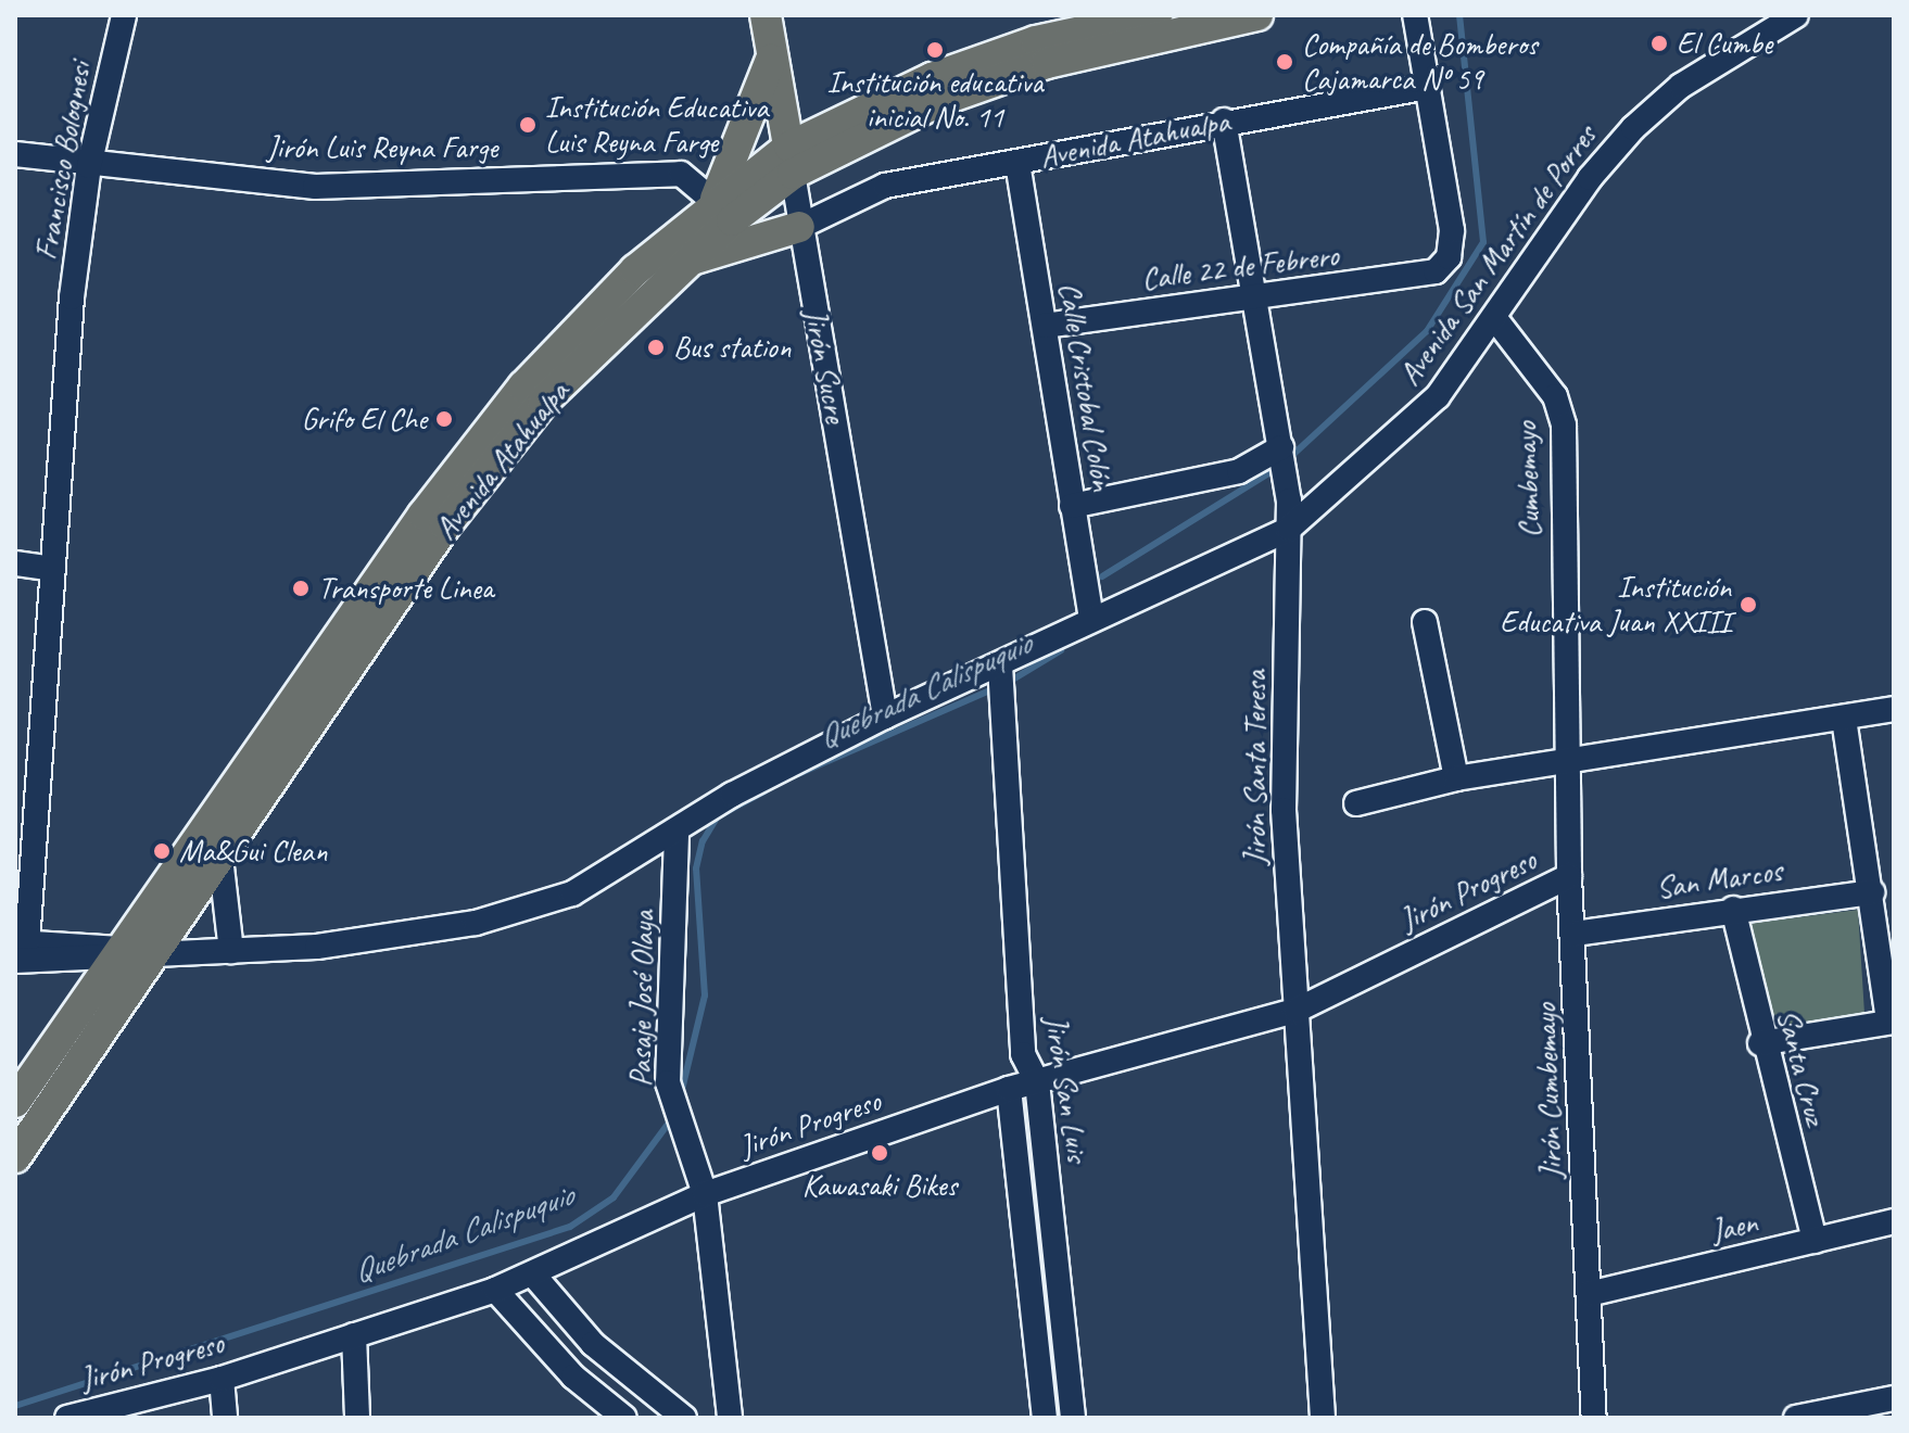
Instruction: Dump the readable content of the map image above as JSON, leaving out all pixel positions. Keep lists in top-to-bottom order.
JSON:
{
  "streets": {
    "main road": ["Avenida Atahualpa", "Jirón Sucre"],
    "street": [
      "Jirón Luis Reyna Farge",
      "Francisco Bolognesi",
      "Avenida San Martín de Porres",
      "Calle 22 de Febrero",
      "Calle Cristobal Colón",
      "Cumbemayo",
      "Jirón Santa Teresa",
      "San Marcos",
      "Jirón Progreso",
      "Pasaje José Olaya",
      "Santa Cruz",
      "Jirón San Luis",
      "Jirón Cumbemayo",
      "Jaen"
    ]
  },
  "crossings": [
    ["Avenida Atahualpa", "Jirón Luis Reyna Farge"],
    ["Avenida Atahualpa", "Avenida San Martín de Porres"],
    ["Avenida Atahualpa", "Calle 22 de Febrero"],
    ["Avenida Atahualpa", "Jirón Sucre"],
    ["Avenida Atahualpa", "Calle Cristobal Colón"],
    ["Avenida Atahualpa", "Jirón Santa Teresa"],
    ["Jirón Luis Reyna Farge", "Francisco Bolognesi"],
    ["Francisco Bolognesi", "Avenida San Martín de Porres"],
    ["Avenida San Martín de Porres", "Jirón Sucre"],
    ["Avenida San Martín de Porres", "Calle Cristobal Colón"],
    ["Avenida San Martín de Porres", "Cumbemayo"],
    ["Avenida San Martín de Porres", "Jirón Santa Teresa"],
    ["Avenida San Martín de Porres", "Pasaje José Olaya"],
    ["Avenida San Martín de Porres", "Jirón San Luis"],
    ["Calle 22 de Febrero", "Calle Cristobal Colón"],
    ["Calle 22 de Febrero", "Jirón Santa Teresa"],
    ["Cumbemayo", "Jirón Cumbemayo"],
    ["Jirón Santa Teresa", "Jirón Progreso"],
    ["San Marcos", "Santa Cruz"],
    ["San Marcos", "Jirón Cumbemayo"],
    ["Jirón Progreso", "Pasaje José Olaya"],
    ["Jirón Progreso", "Jirón San Luis"],
    ["Jirón Progreso", "Jirón Cumbemayo"],
    ["Santa Cruz", "Jaen"],
    ["Jirón Cumbemayo", "Jaen"]
  ],
  "water": ["Quebrada Calispuquio"],
  "places": [
    "El Cumbe",
    "Institución educativa inicial No. 11",
    "Compañía de Bomberos Cajamarca Nº 59",
    "Institución Educativa Luis Reyna Farge",
    "Bus station",
    "Grifo El Che",
    "Transporte Linea",
    "Institución Educativa Juan XXIII",
    "Ma&Gui Clean",
    "Kawasaki Bikes"
  ]
}
